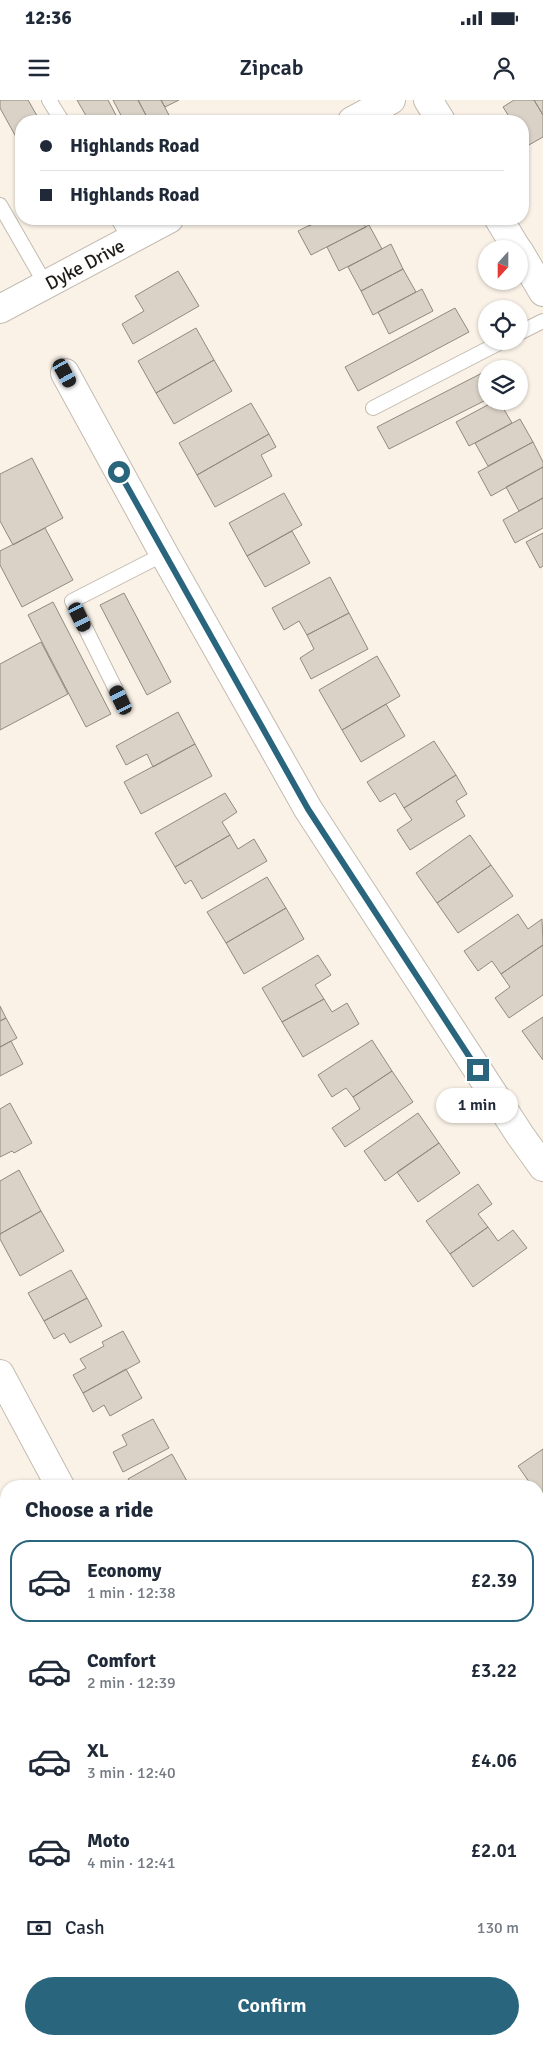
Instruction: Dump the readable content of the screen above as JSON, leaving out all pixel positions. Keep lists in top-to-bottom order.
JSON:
{
  "streets": {
    "street": ["Dyke Drive"]
  },
  "north": "bottom",
  "page": {
    "status": "12:36",
    "header": "Zipcab",
    "banner": ["Highlands Road", "Highlands Road"],
    "bubble": "1 min",
    "heading": "Choose a ride",
    "list": [
      {
        "name": "Economy",
        "note": "1 min · 12:38",
        "value": "£2.39"
      },
      {
        "name": "Comfort",
        "note": "2 min · 12:39",
        "value": "£3.22"
      },
      {
        "name": "XL",
        "note": "3 min · 12:40",
        "value": "£4.06"
      },
      {
        "name": "Moto",
        "note": "4 min · 12:41",
        "value": "£2.01"
      }
    ],
    "pay": ["Cash", "130 m"],
    "buttons": "Confirm"
  }
}
